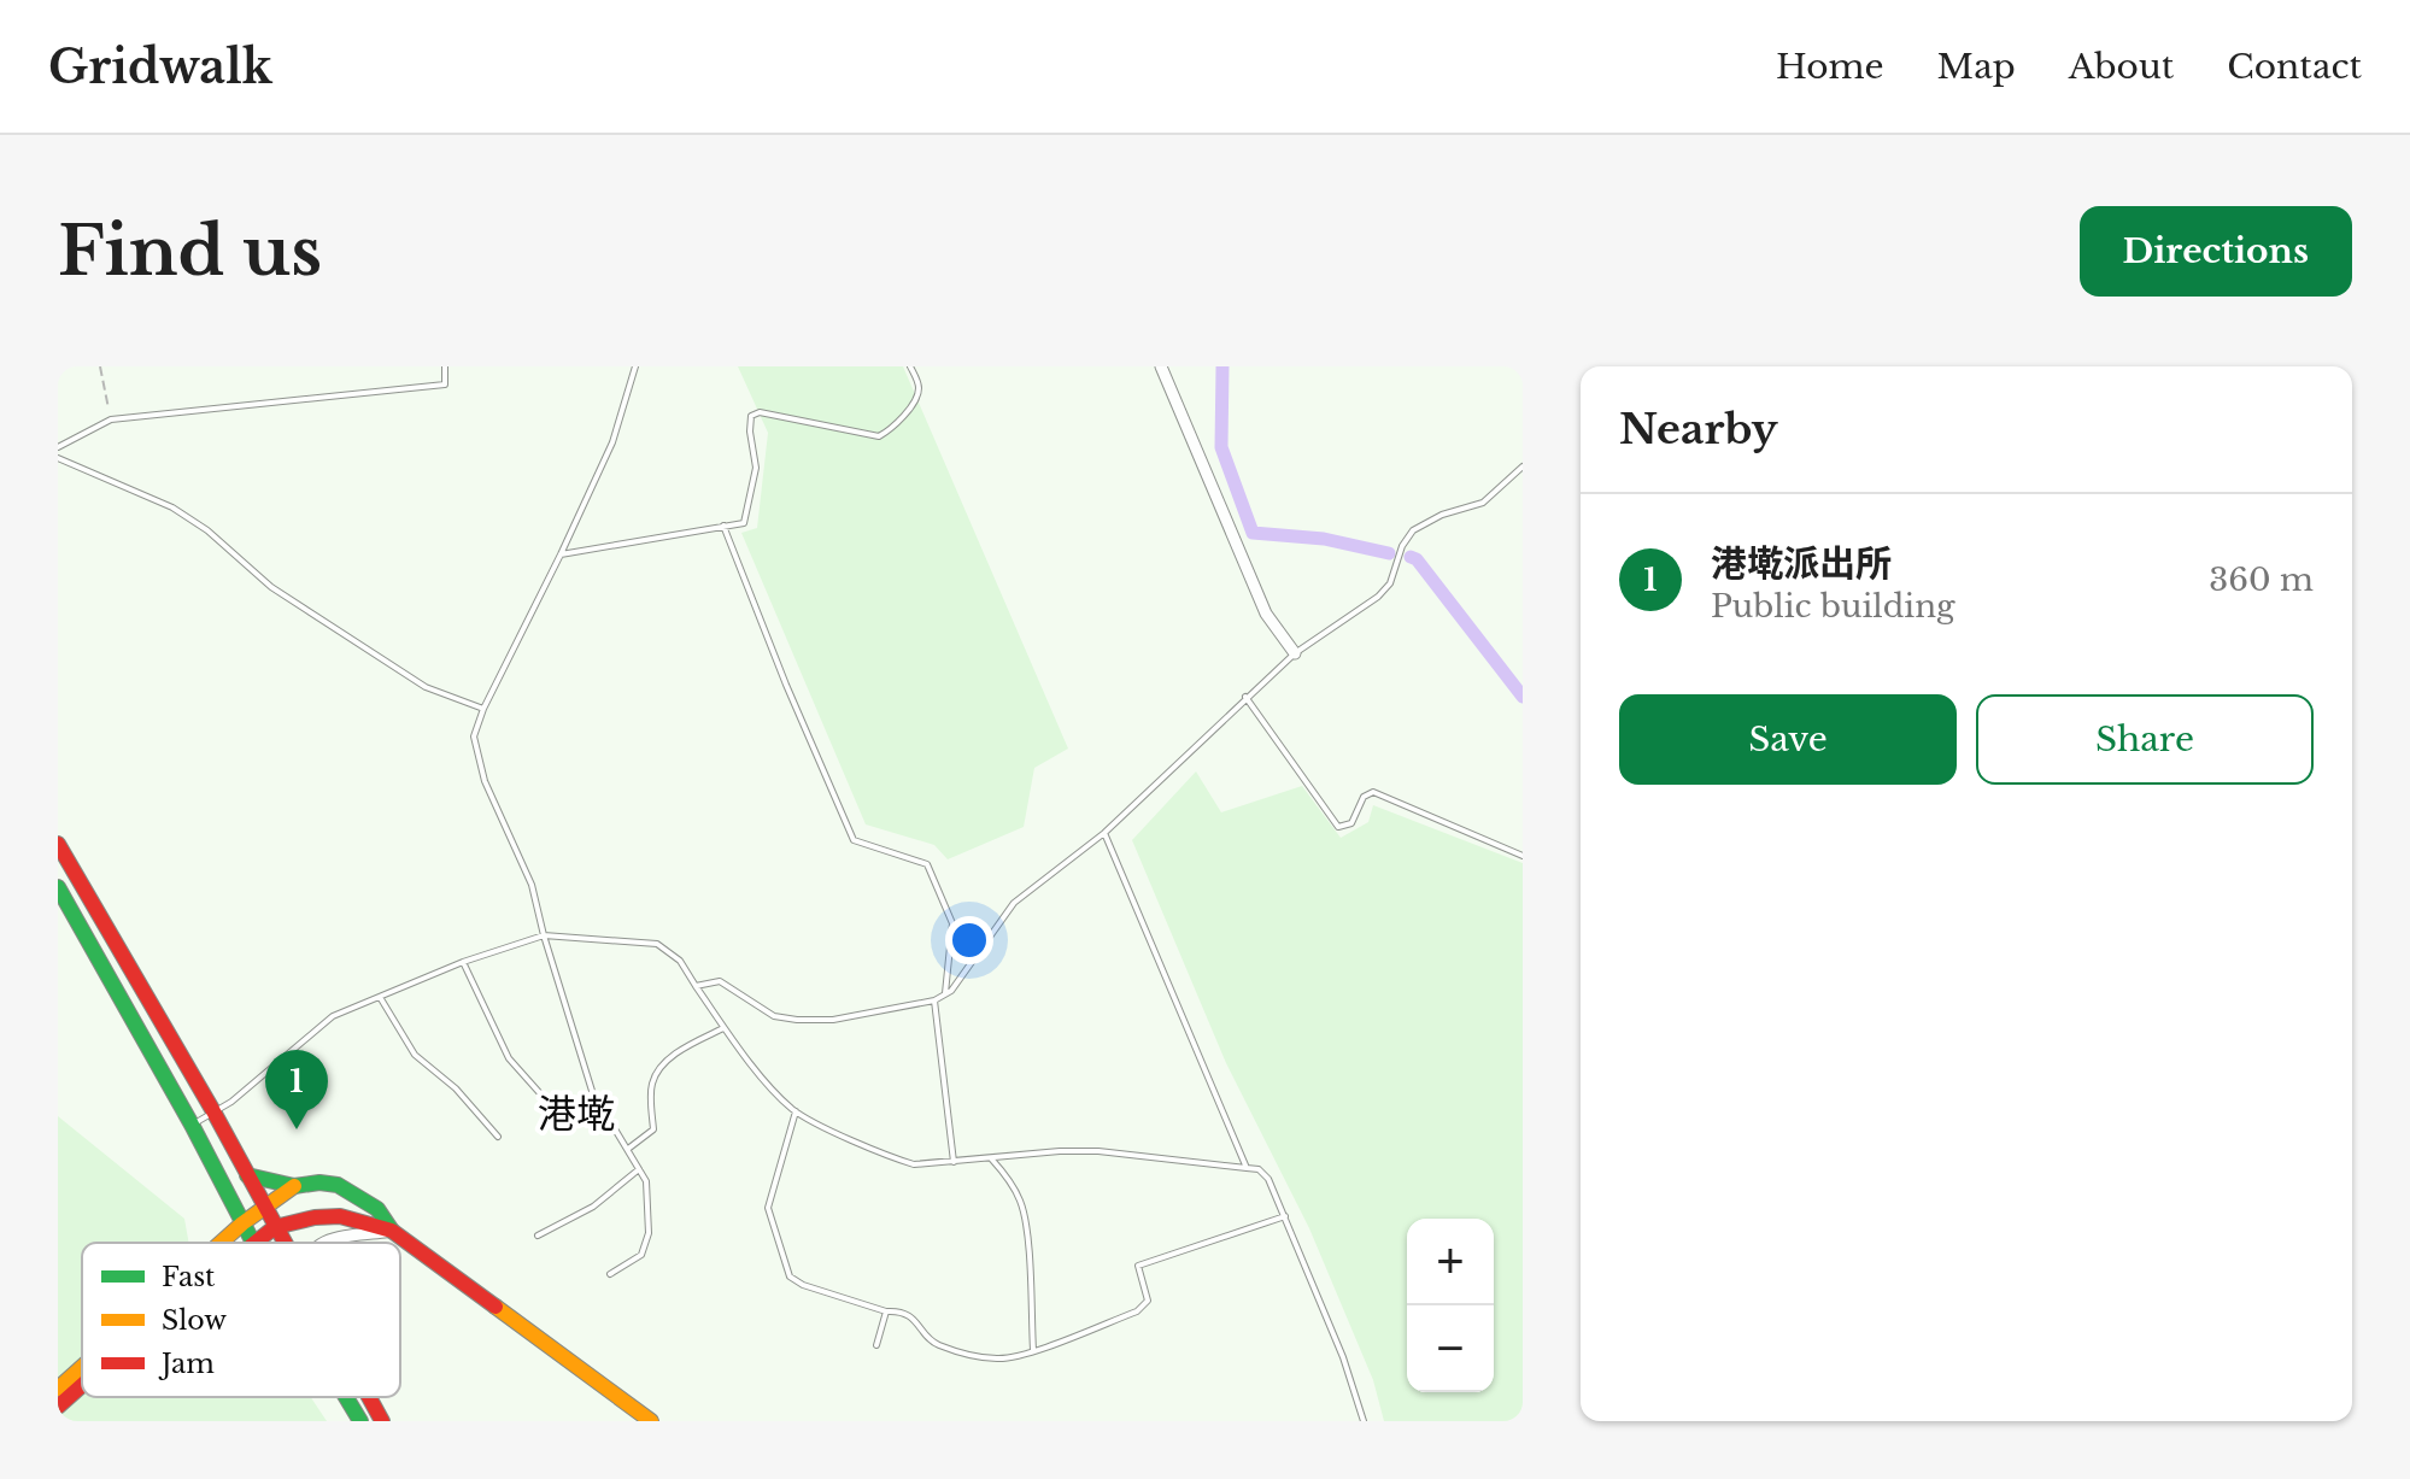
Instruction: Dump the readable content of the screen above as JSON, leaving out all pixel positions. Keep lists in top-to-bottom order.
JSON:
{
  "districts": ["港墘"],
  "legend": ["Fast", "Slow", "Jam"],
  "page": {
    "header": "Gridwalk",
    "nav": [
      "Home",
      "Map",
      "About",
      "Contact"
    ],
    "buttons": [
      "Directions",
      ["Save", "Share"]
    ],
    "title": "Find us",
    "heading": "Nearby",
    "list": [
      {
        "mark": "1",
        "name": "港墘派出所",
        "note": "Public building",
        "value": "360 m"
      }
    ],
    "pins": "1",
    "map_buttons": ["+", "−"]
  }
}
